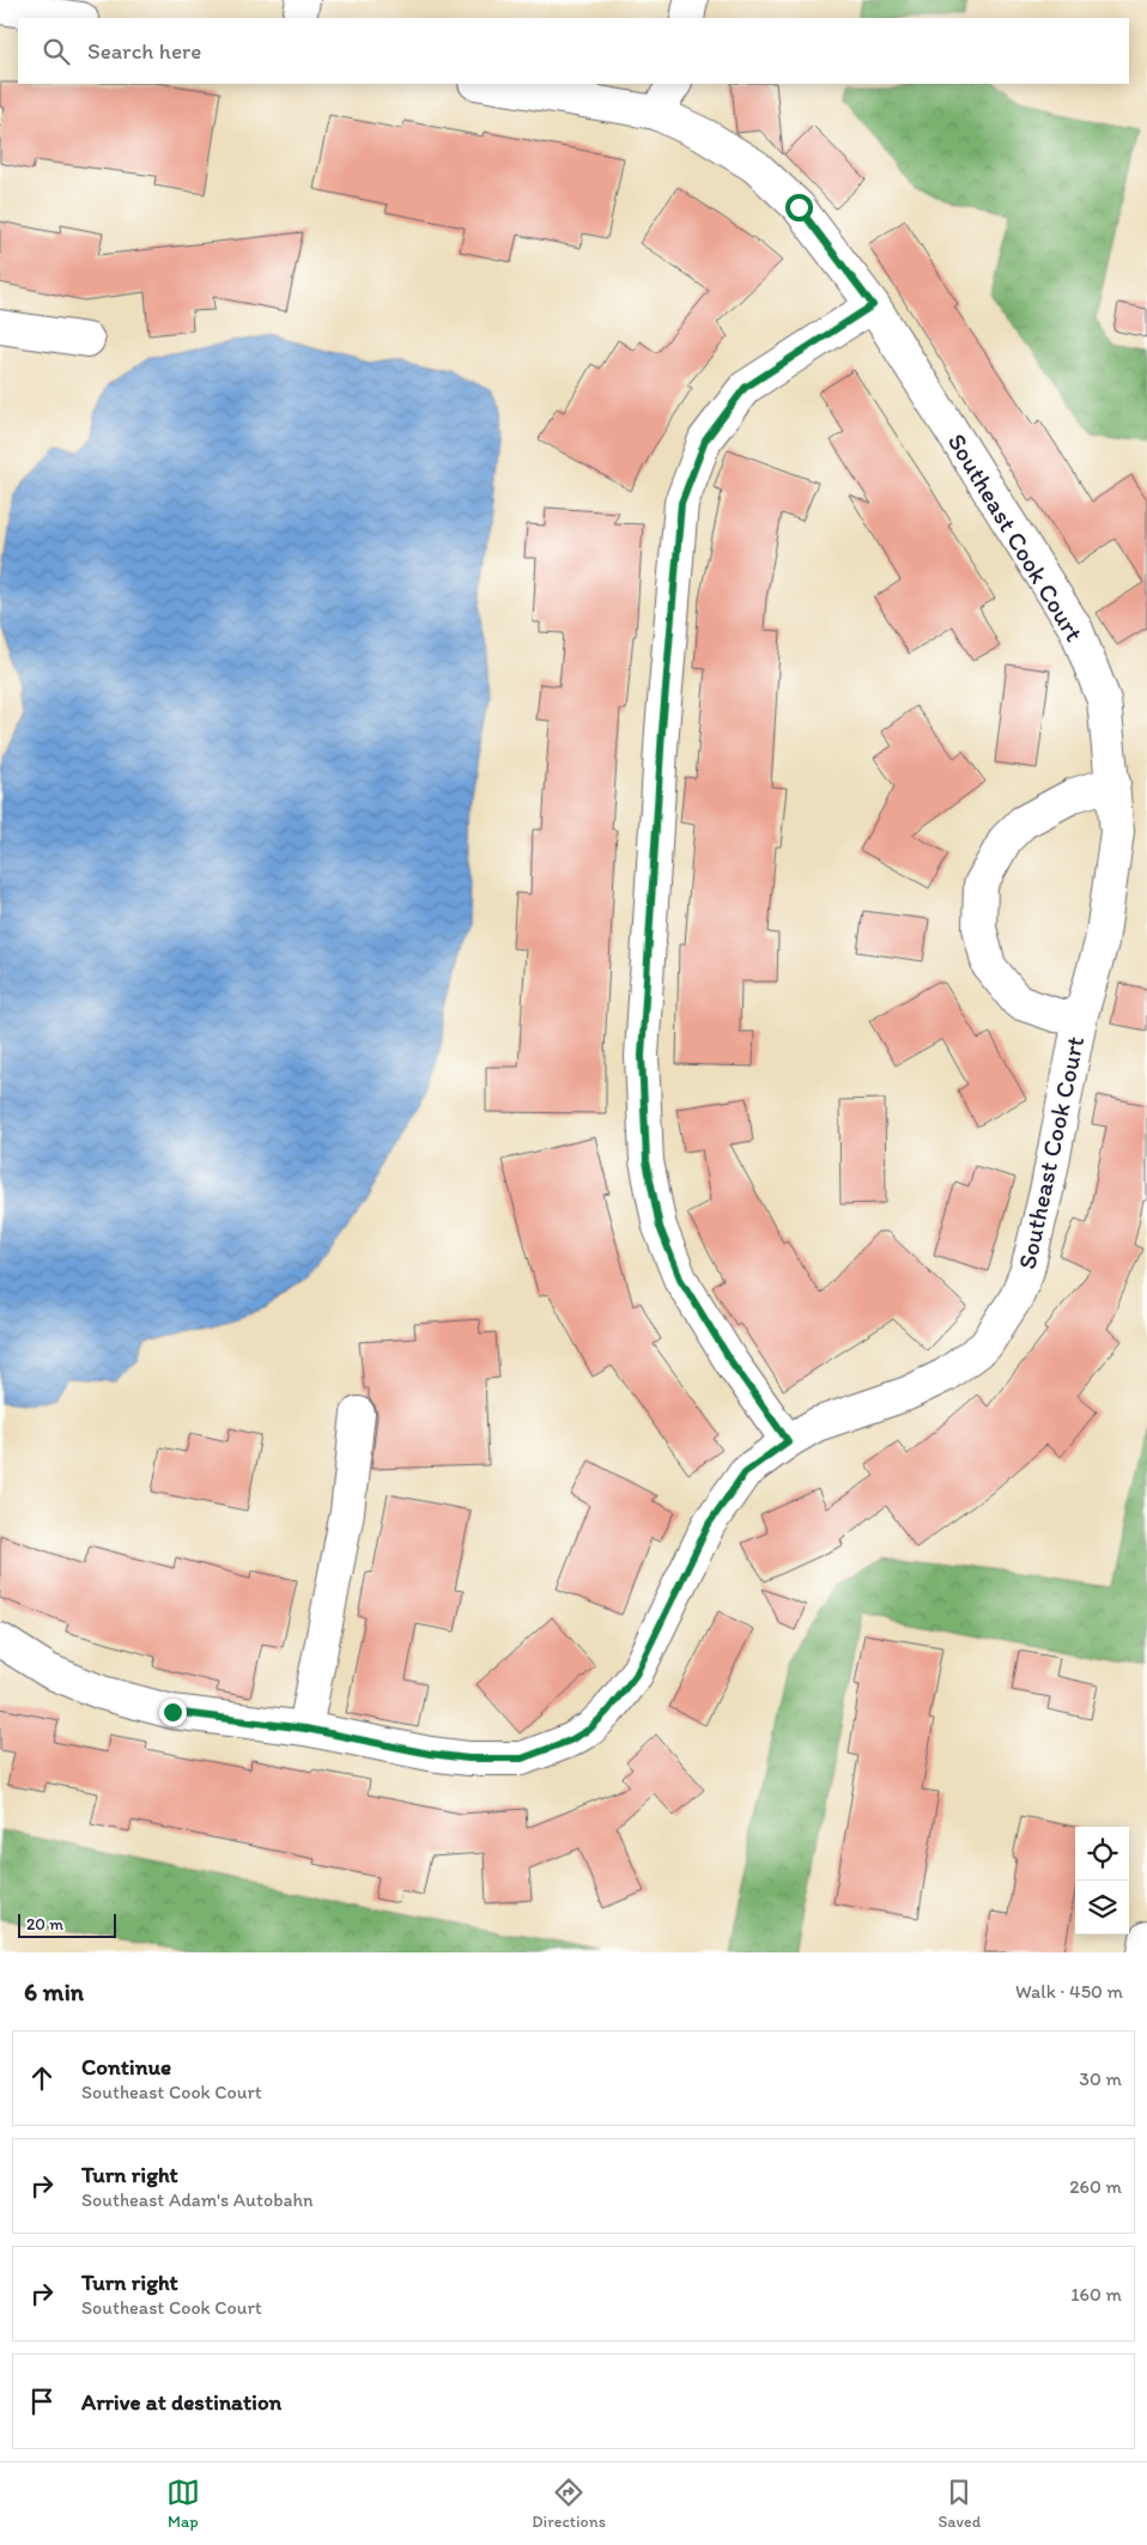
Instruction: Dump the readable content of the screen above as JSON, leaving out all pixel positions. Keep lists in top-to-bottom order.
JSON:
{
  "streets": {
    "street": ["Southeast Cook Court"]
  },
  "scale_bar": "20 m",
  "page": {
    "search": "Search here",
    "scale": "20 m",
    "heading": ["6 min", "Walk · 450 m"],
    "list": [
      ["Continue", "Southeast Cook Court", "30 m"],
      ["Turn right", "Southeast Adam's Autobahn", "260 m"],
      ["Turn right", "Southeast Cook Court", "160 m"],
      "Arrive at destination"
    ],
    "nav": ["Map", "Directions", "Saved"]
  }
}
